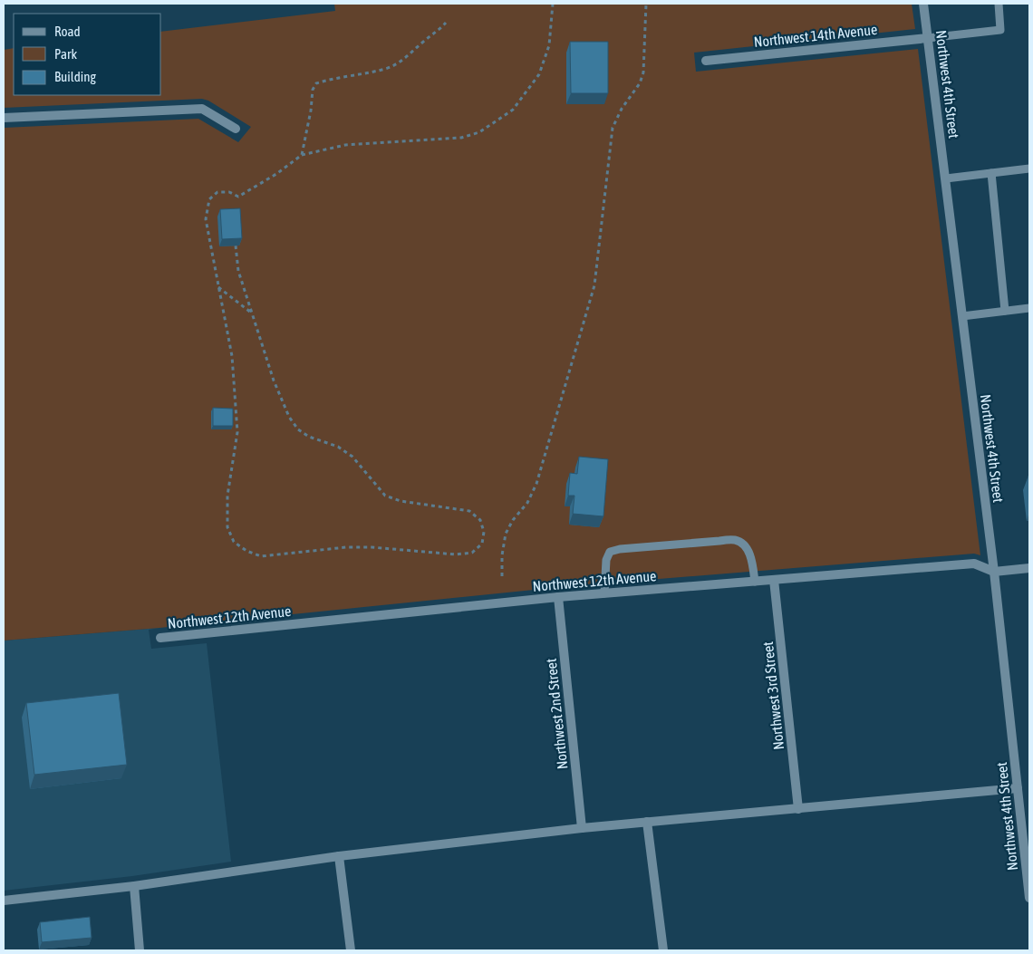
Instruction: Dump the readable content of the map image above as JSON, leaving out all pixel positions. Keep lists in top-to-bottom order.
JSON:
{
  "streets": {
    "street": [
      "Northwest 14th Avenue",
      "Northwest 4th Street",
      "Northwest 12th Avenue",
      "Northwest 3rd Street",
      "Northwest 2nd Street"
    ]
  },
  "crossings": [
    ["Northwest 14th Avenue", "Northwest 4th Street"],
    ["Northwest 4th Street", "Northwest 12th Avenue"],
    ["Northwest 12th Avenue", "Northwest 3rd Street"],
    ["Northwest 12th Avenue", "Northwest 2nd Street"]
  ],
  "legend": ["Road", "Park", "Building"]
}
